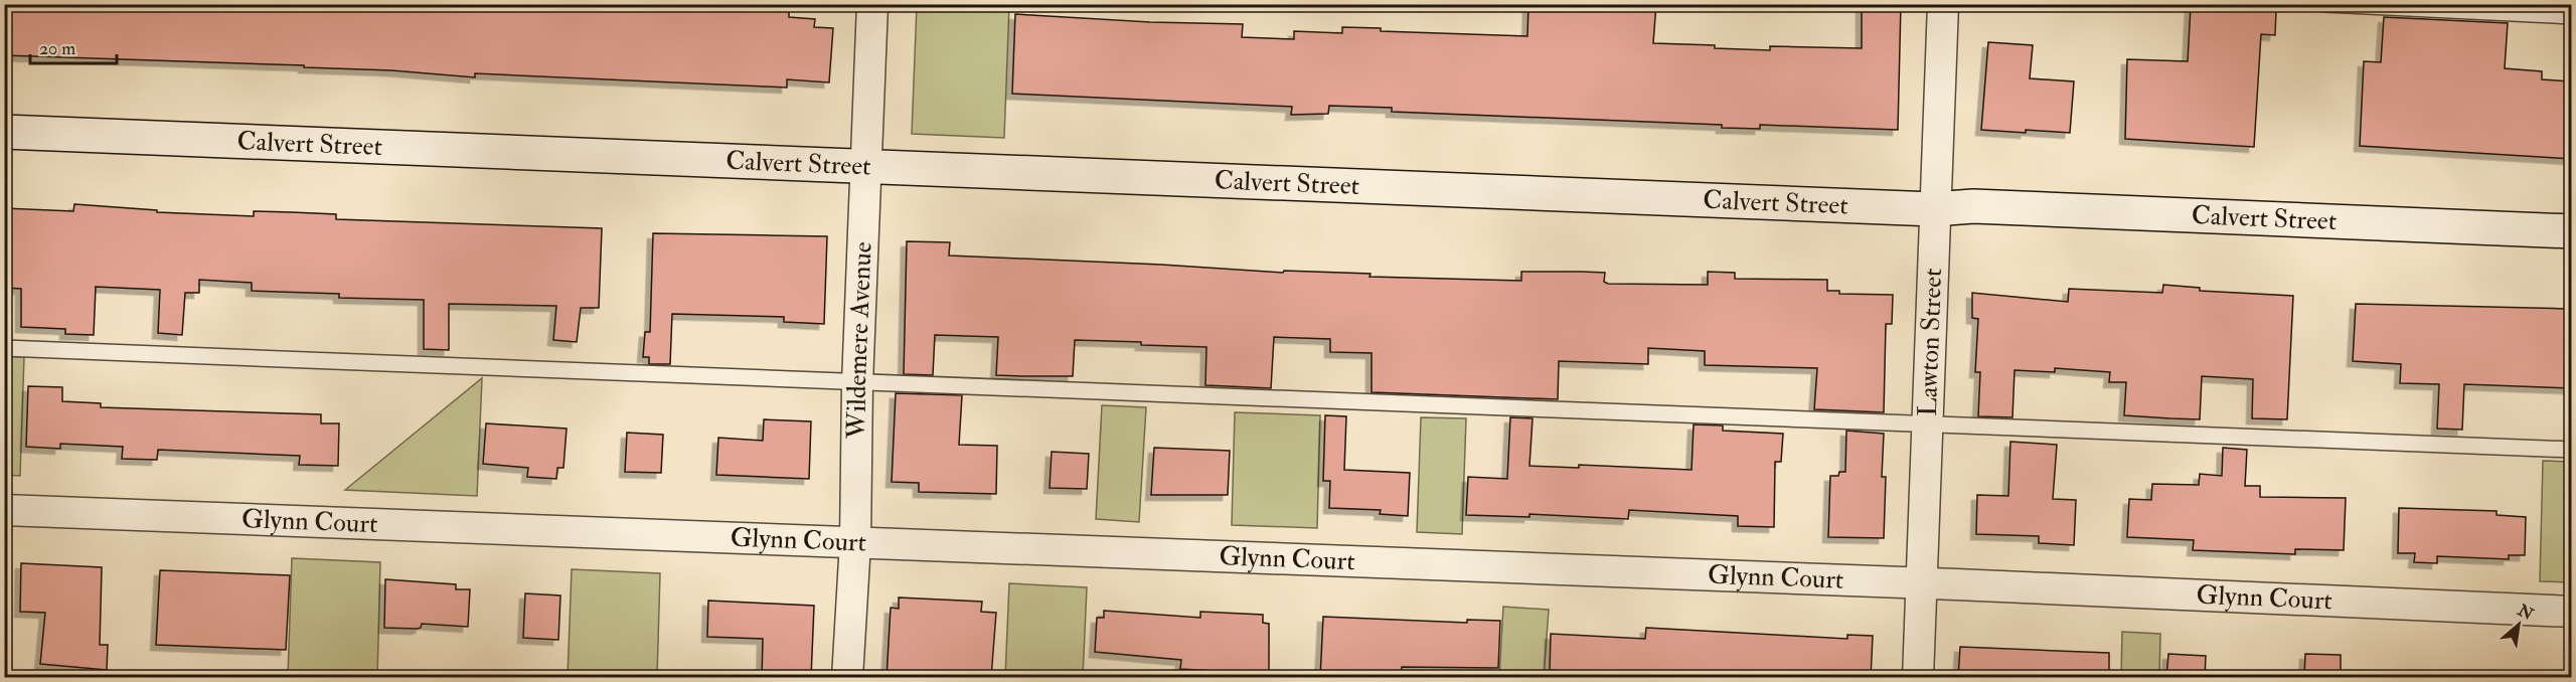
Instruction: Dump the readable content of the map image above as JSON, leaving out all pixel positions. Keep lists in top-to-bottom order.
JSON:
{
  "streets": {
    "street": [
      "Calvert Street",
      "Wildemere Avenue",
      "Lawton Street",
      "Glynn Court"
    ]
  },
  "crossings": [
    ["Calvert Street", "Wildemere Avenue"],
    ["Calvert Street", "Lawton Street"],
    ["Wildemere Avenue", "Glynn Court"],
    ["Lawton Street", "Glynn Court"]
  ],
  "scale_bar": "20 m",
  "north": "top right"
}
